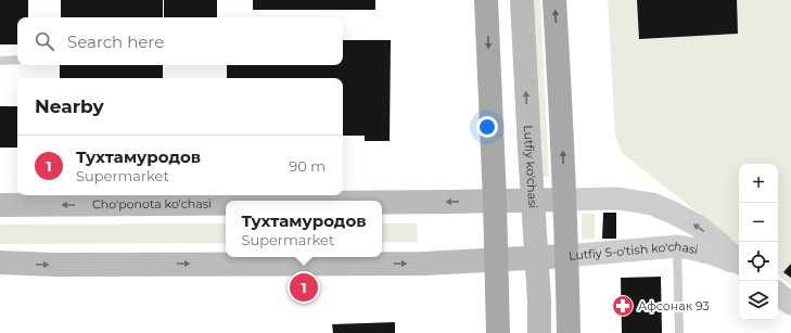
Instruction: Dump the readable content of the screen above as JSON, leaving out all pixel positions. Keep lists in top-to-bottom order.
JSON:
{
  "streets": {
    "main road": ["Lutfiy ko'chasi", "Cho'ponota ko'chasi", "Lutfiy 5-o'tish ko'chasi"]
  },
  "crossings": [
    ["Lutfiy ko'chasi", "Cho'ponota ko'chasi"],
    ["Lutfiy ko'chasi", "Lutfiy 5-o'tish ko'chasi"],
    ["Cho'ponota ko'chasi", "Lutfiy 5-o'tish ko'chasi"]
  ],
  "places": {
    "pharmacy": ["Афсонак 93"]
  },
  "page": {
    "search": "Search here",
    "heading": "Nearby",
    "list": [
      {
        "mark": "1",
        "name": "Тухтамуродов",
        "note": "Supermarket",
        "value": "90 m"
      }
    ],
    "map_buttons": ["+", "−"],
    "popup": ["Тухтамуродов", "Supermarket"],
    "pins": "1"
  }
}
